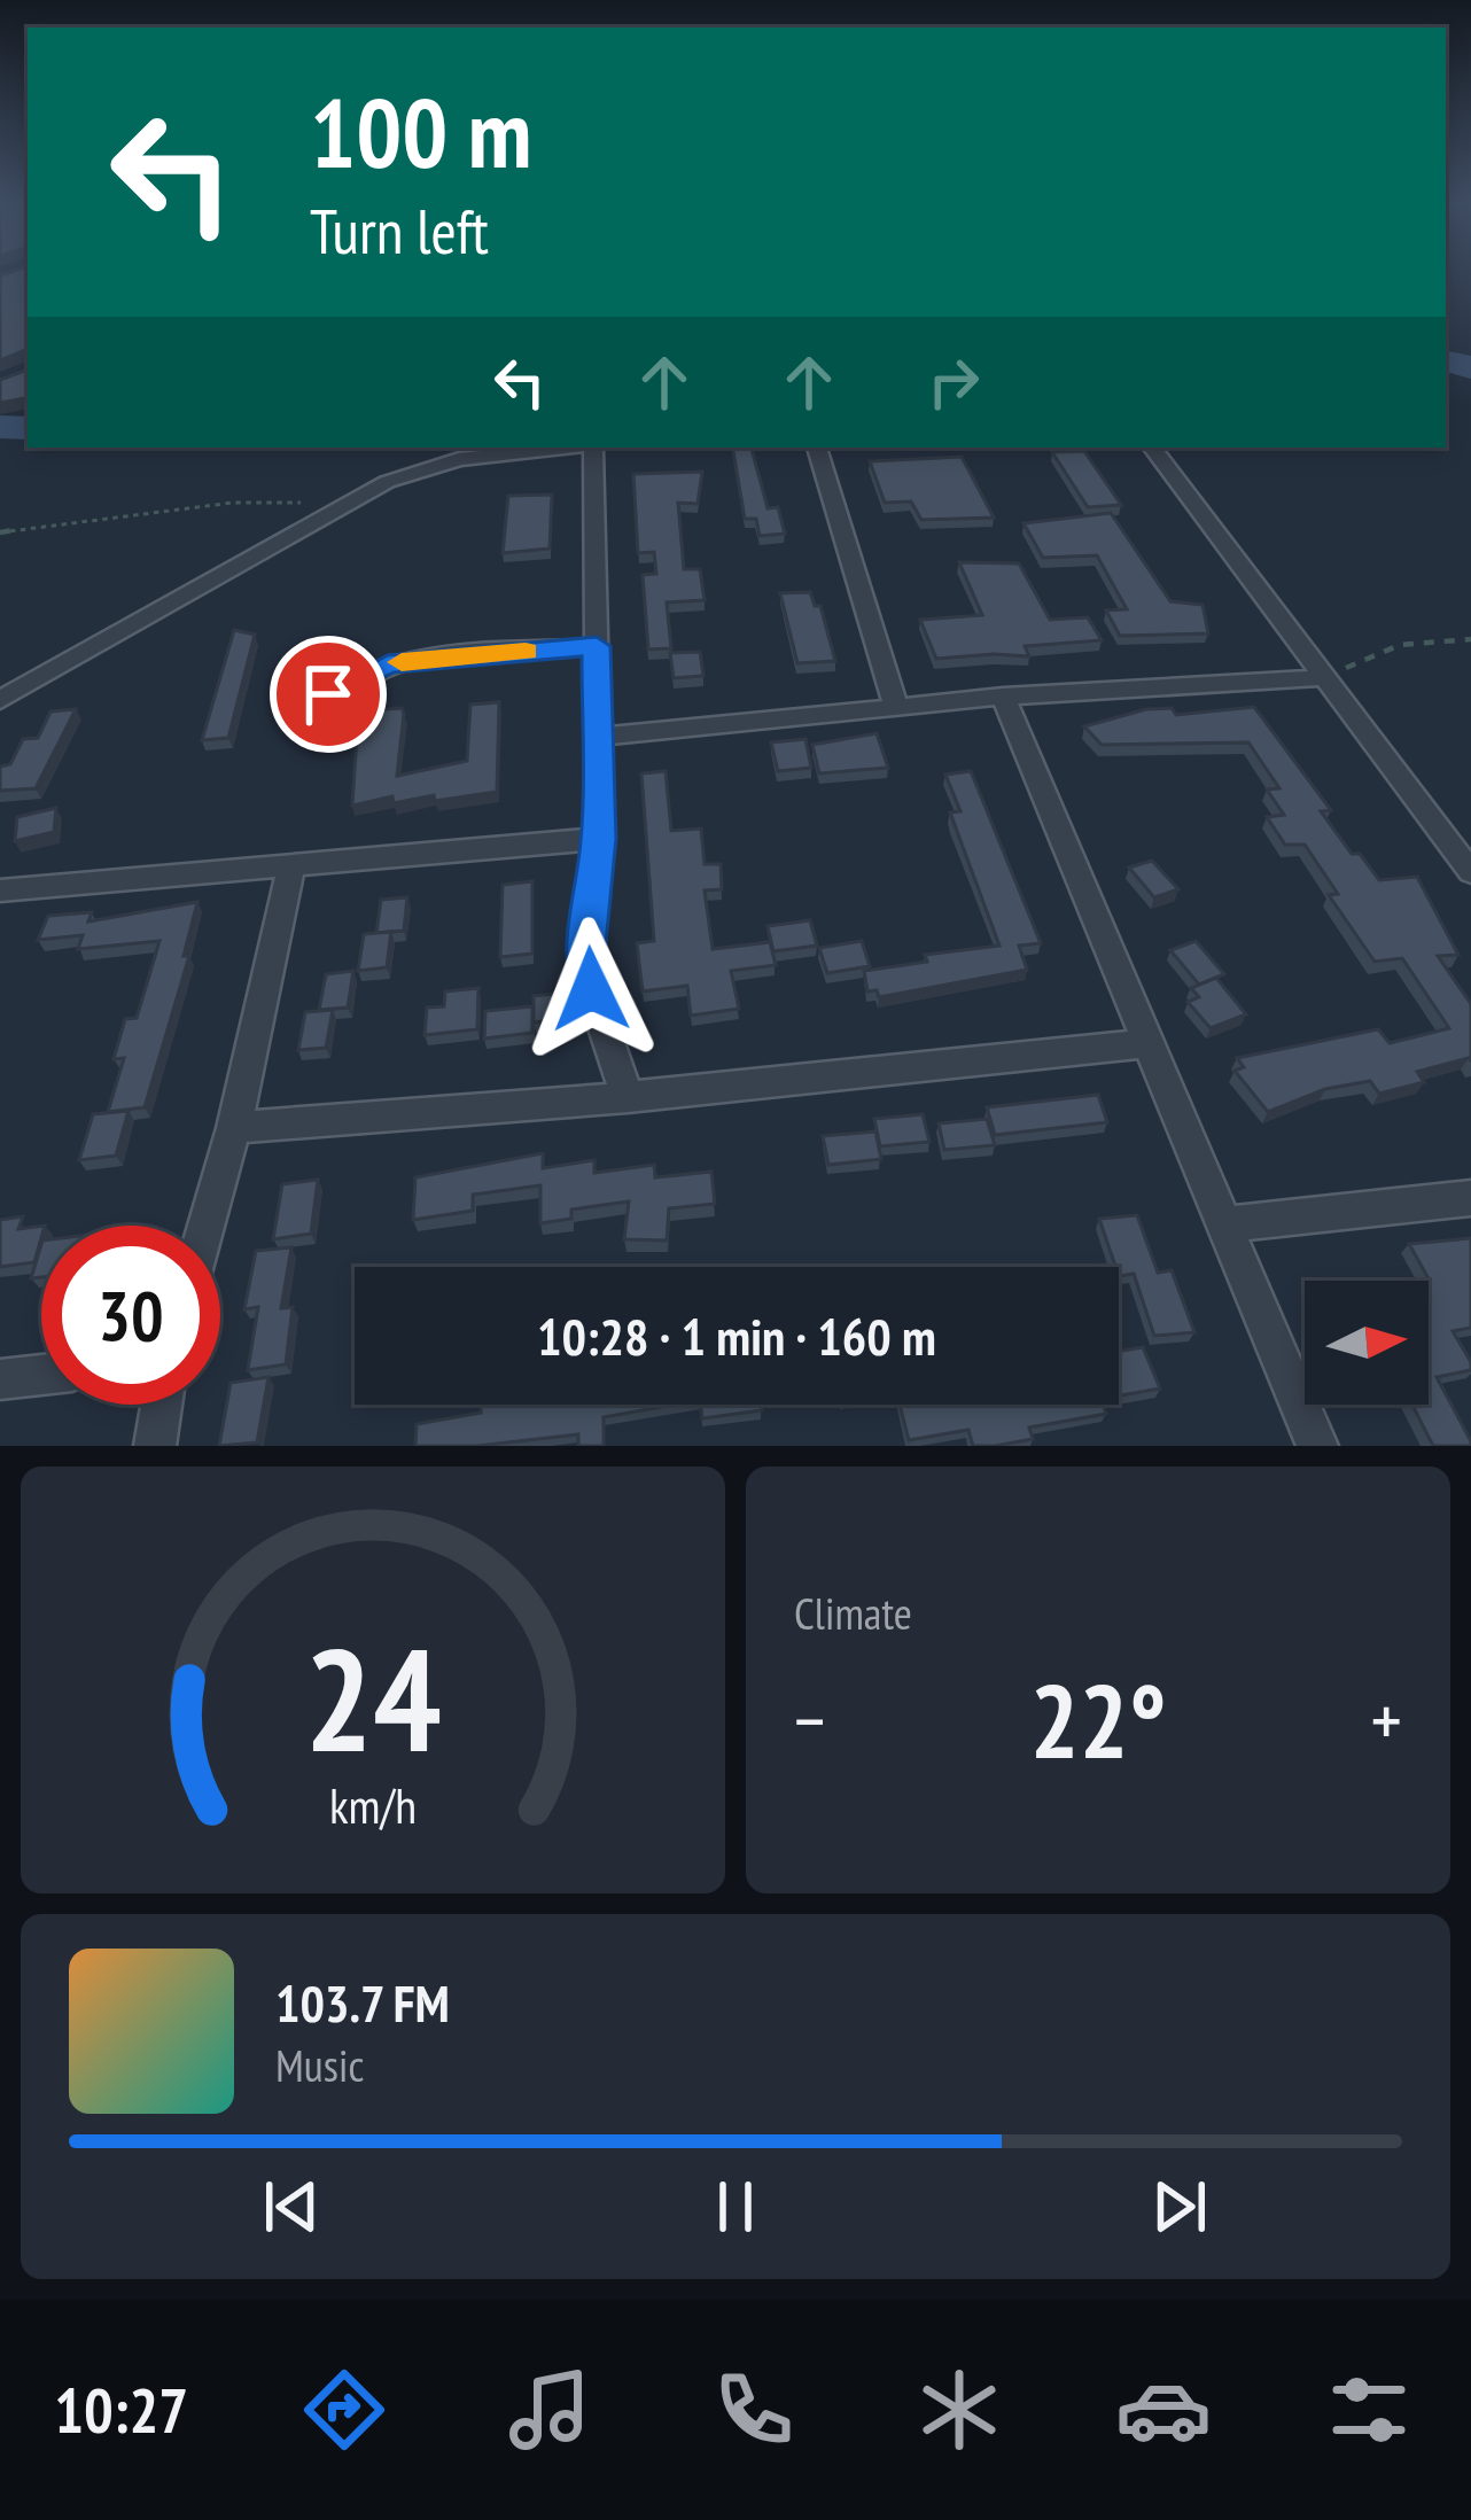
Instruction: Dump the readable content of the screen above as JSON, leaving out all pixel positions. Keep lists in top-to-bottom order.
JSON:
{
  "north": "right",
  "page": {
    "turn": ["100 m", "Turn left"],
    "limit": "30",
    "trip": "10:28 · 1 min · 160 m",
    "tile": "Climate",
    "heat": ["−", "22°", "+"],
    "song": ["103.7 FM", "Music"],
    "tabs": "10:27",
    "gauge": ["24", "km/h"]
  }
}
